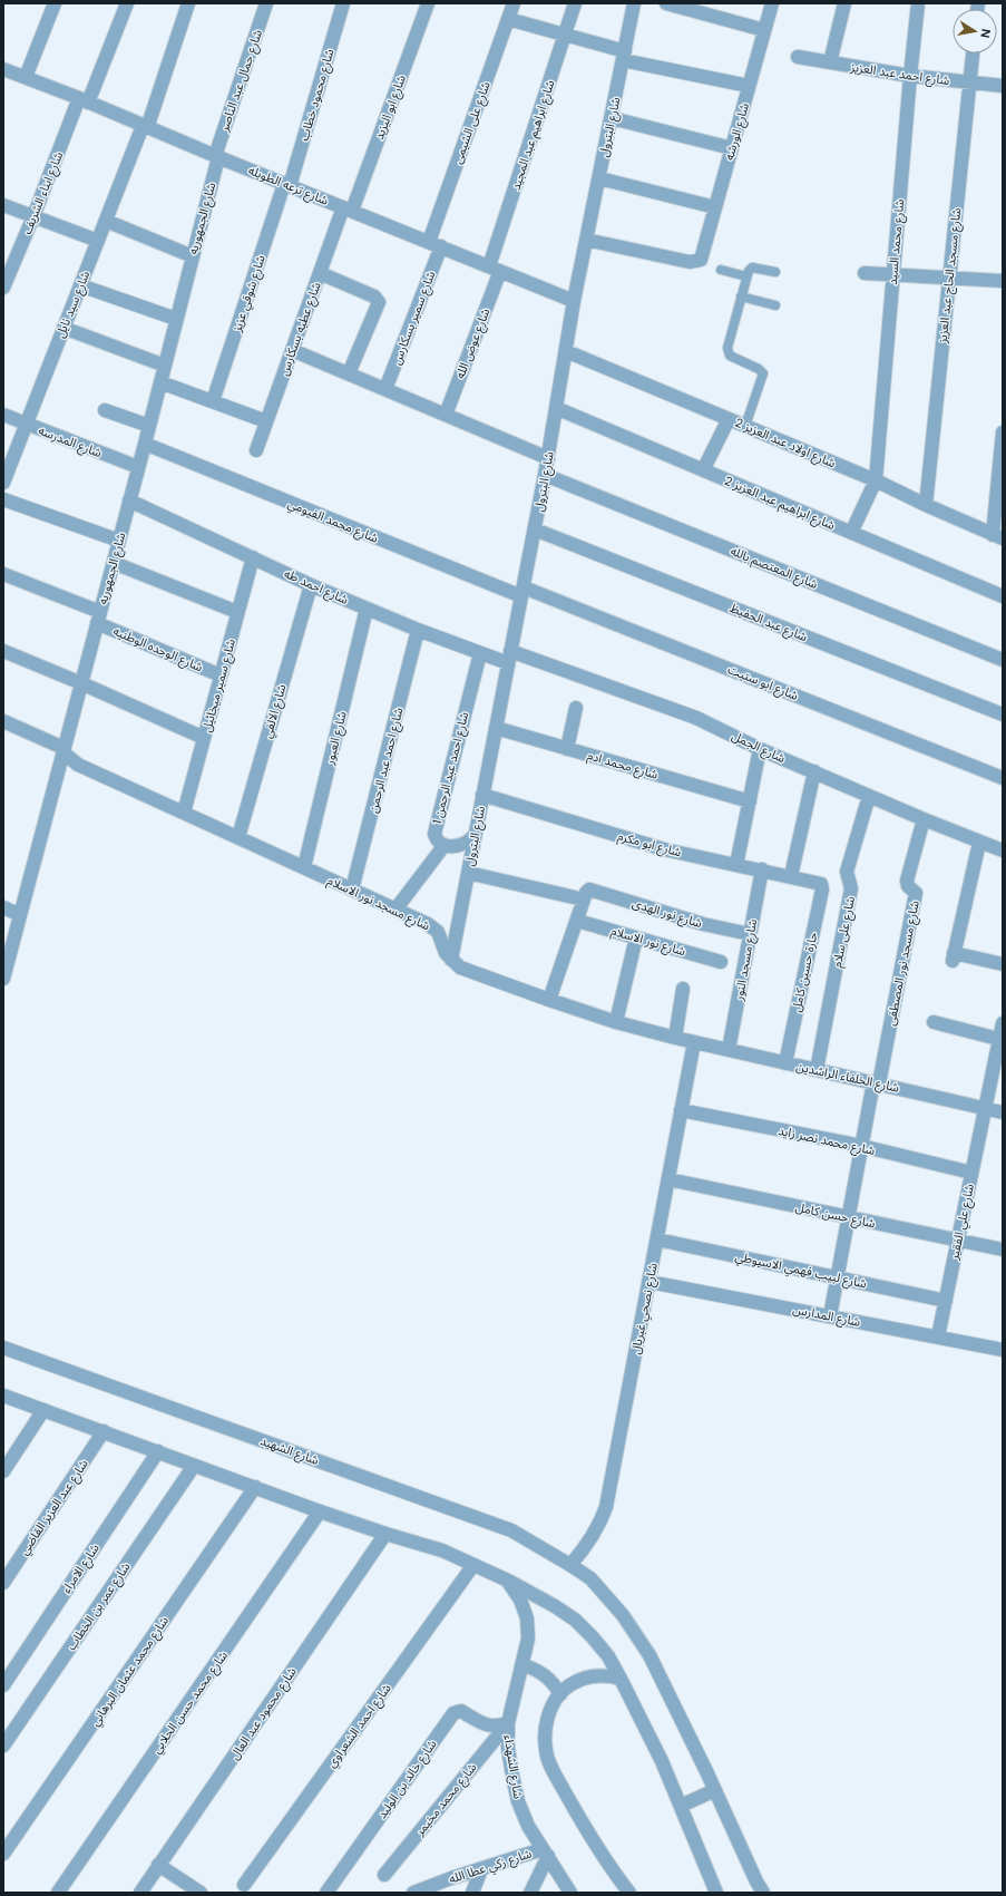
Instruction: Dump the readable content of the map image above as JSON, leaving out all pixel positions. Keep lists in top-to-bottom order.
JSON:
{
  "streets": {
    "street": [
      "شارع احمد عبد العزيز",
      "شارع جمال عبد الناصر",
      "شارع محمود خطاب",
      "شارع ابو اليزيد",
      "شارع على الشيمى",
      "شارع البترول",
      "شارع الورشه",
      "شارع ابراهيم عبد المجيد",
      "شارع ترعه الطويله",
      "شارع ابناء الشريف",
      "شارع الجمهوريه",
      "شارع محمد السيد",
      "شارع مسجد الحاج عبد العزيز",
      "شارع شوقي عزيز",
      "شارع سيد نايل",
      "شارع سمير بسكارس",
      "شارع عطيه بسكارس",
      "شارع عوض الله",
      "شارع المدرسه",
      "شارع اولاد عبد العزيز 2",
      "شارع ابراهيم عبد العزيز 2",
      "شارع محمد الفيومي",
      "شارع المعتصم بالله",
      "شارع احمد طه",
      "شارع عبد الحفيظ",
      "شارع الوحده الوطنيه",
      "شارع ابو ستيت",
      "شارع سمير ميخائيل",
      "شارع الالفي",
      "شارع العبور",
      "شارع الجمل",
      "شارع احمد عبد الرحمن",
      "شارع محمد ادم",
      "شارع احمد عبد الرحمن 1",
      "شارع ابو مكرم",
      "شارع مسجد نور الاسلام",
      "شارع نور الهدى",
      "شارع على سلام",
      "شارع نور الاسلام",
      "شارع مسجد النور",
      "شارع مسجد نور المصطفى",
      "حارة حسين كامل",
      "شارع الخلفاء الراشدين",
      "شارع محمد نصر زايد",
      "شارع حسن كامل",
      "شارع علي الفقير",
      "شارع لبيب فهمي الاسيوطي",
      "شارع نصحي غبريال",
      "شارع المدارس",
      "شارع الشهيد",
      "شارع عبد العزيز القاضي",
      "شارع الامراء",
      "شارع عمر بن الخطاب",
      "شارع محمد عثمان البرهاني",
      "شارع محمد حسن الحلابي",
      "شارع محمود عبد العال",
      "شارع احمد الشعراوي",
      "شارع الشهداء",
      "شارع خالد بن الوليد",
      "شارع محمد مخيمر",
      "شارع زكي عطا الله"
    ]
  },
  "crossings": [
    ["شارع احمد عبد العزيز", "شارع محمد السيد"],
    ["شارع احمد عبد العزيز", "شارع مسجد الحاج عبد العزيز"],
    ["شارع جمال عبد الناصر", "شارع ترعه الطويله"],
    ["شارع جمال عبد الناصر", "شارع الجمهوريه"],
    ["شارع محمود خطاب", "شارع ترعه الطويله"],
    ["شارع محمود خطاب", "شارع شوقي عزيز"],
    ["شارع ابو اليزيد", "شارع ترعه الطويله"],
    ["شارع ابو اليزيد", "شارع عطيه بسكارس"],
    ["شارع على الشيمى", "شارع ترعه الطويله"],
    ["شارع على الشيمى", "شارع سمير بسكارس"],
    ["شارع البترول", "شارع الورشه"],
    ["شارع البترول", "شارع ترعه الطويله"],
    ["شارع البترول", "شارع اولاد عبد العزيز 2"],
    ["شارع البترول", "شارع ابراهيم عبد العزيز 2"],
    ["شارع البترول", "شارع محمد الفيومي"],
    ["شارع البترول", "شارع المعتصم بالله"],
    ["شارع البترول", "شارع احمد طه"],
    ["شارع البترول", "شارع عبد الحفيظ"],
    ["شارع البترول", "شارع ابو ستيت"],
    ["شارع البترول", "شارع الجمل"],
    ["شارع البترول", "شارع محمد ادم"],
    ["شارع البترول", "شارع ابو مكرم"],
    ["شارع البترول", "شارع مسجد نور الاسلام"],
    ["شارع البترول", "شارع نور الهدى"],
    ["شارع ابراهيم عبد المجيد", "شارع ترعه الطويله"],
    ["شارع ابراهيم عبد المجيد", "شارع عوض الله"],
    ["شارع ترعه الطويله", "شارع ابناء الشريف"],
    ["شارع ترعه الطويله", "شارع الجمهوريه"],
    ["شارع ترعه الطويله", "شارع شوقي عزيز"],
    ["شارع ترعه الطويله", "شارع سيد نايل"],
    ["شارع ترعه الطويله", "شارع سمير بسكارس"],
    ["شارع ترعه الطويله", "شارع عطيه بسكارس"],
    ["شارع ترعه الطويله", "شارع عوض الله"],
    ["شارع الجمهوريه", "شارع المدرسه"],
    ["شارع الجمهوريه", "شارع محمد الفيومي"],
    ["شارع الجمهوريه", "شارع احمد طه"],
    ["شارع الجمهوريه", "شارع الوحده الوطنيه"],
    ["شارع الجمهوريه", "شارع مسجد نور الاسلام"],
    ["شارع محمد السيد", "شارع اولاد عبد العزيز 2"],
    ["شارع مسجد الحاج عبد العزيز", "شارع اولاد عبد العزيز 2"],
    ["شارع سيد نايل", "شارع المدرسه"],
    ["شارع محمد الفيومي", "شارع ابو ستيت"],
    ["شارع احمد طه", "شارع سمير ميخائيل"],
    ["شارع احمد طه", "شارع الالفي"],
    ["شارع احمد طه", "شارع العبور"],
    ["شارع احمد طه", "شارع الجمل"],
    ["شارع احمد طه", "شارع احمد عبد الرحمن"],
    ["شارع احمد طه", "شارع احمد عبد الرحمن 1"],
    ["شارع الوحده الوطنيه", "شارع سمير ميخائيل"],
    ["شارع سمير ميخائيل", "شارع مسجد نور الاسلام"],
    ["شارع الالفي", "شارع مسجد نور الاسلام"],
    ["شارع العبور", "شارع مسجد نور الاسلام"],
    ["شارع الجمل", "شارع على سلام"],
    ["شارع الجمل", "شارع مسجد نور المصطفى"],
    ["شارع احمد عبد الرحمن", "شارع مسجد نور الاسلام"],
    ["شارع ابو مكرم", "شارع مسجد النور"],
    ["شارع ابو مكرم", "حارة حسين كامل"],
    ["شارع نور الهدى", "شارع مسجد النور"],
    ["شارع على سلام", "شارع الخلفاء الراشدين"],
    ["شارع مسجد النور", "شارع الخلفاء الراشدين"],
    ["شارع مسجد نور المصطفى", "شارع الخلفاء الراشدين"],
    ["شارع مسجد نور المصطفى", "شارع محمد نصر زايد"],
    ["شارع مسجد نور المصطفى", "شارع حسن كامل"],
    ["شارع مسجد نور المصطفى", "شارع لبيب فهمي الاسيوطي"],
    ["شارع مسجد نور المصطفى", "شارع المدارس"],
    ["حارة حسين كامل", "شارع الخلفاء الراشدين"],
    ["شارع الخلفاء الراشدين", "شارع علي الفقير"],
    ["شارع الخلفاء الراشدين", "شارع نصحي غبريال"],
    ["شارع محمد نصر زايد", "شارع علي الفقير"],
    ["شارع محمد نصر زايد", "شارع نصحي غبريال"],
    ["شارع حسن كامل", "شارع علي الفقير"],
    ["شارع حسن كامل", "شارع نصحي غبريال"],
    ["شارع علي الفقير", "شارع لبيب فهمي الاسيوطي"],
    ["شارع علي الفقير", "شارع المدارس"],
    ["شارع لبيب فهمي الاسيوطي", "شارع نصحي غبريال"],
    ["شارع نصحي غبريال", "شارع المدارس"],
    ["شارع نصحي غبريال", "شارع الشهيد"],
    ["شارع الشهداء", "شارع خالد بن الوليد"],
    ["شارع الشهداء", "شارع محمد مخيمر"],
    ["شارع الشهداء", "شارع زكي عطا الله"],
    ["شارع خالد بن الوليد", "شارع محمد مخيمر"]
  ],
  "north": "right"
}
